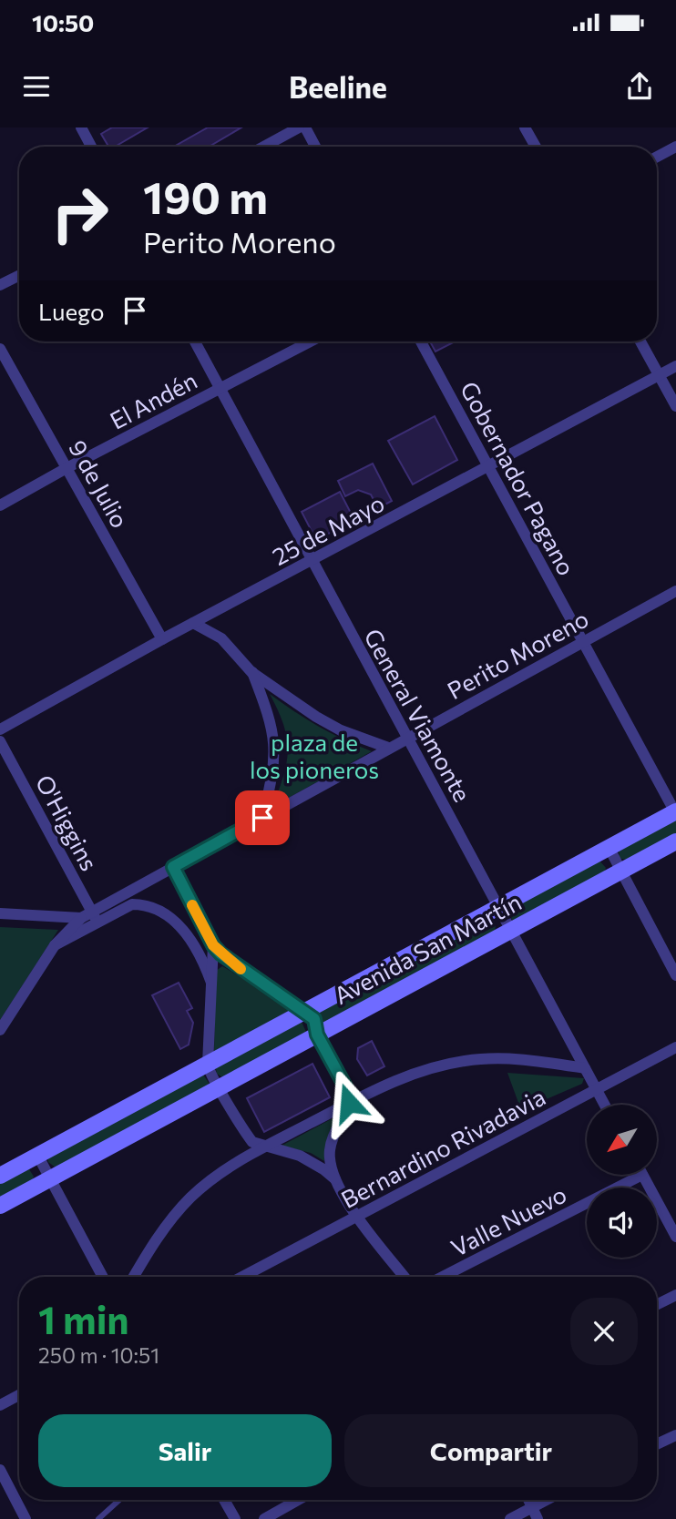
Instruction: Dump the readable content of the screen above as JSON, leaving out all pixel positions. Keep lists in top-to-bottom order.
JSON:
{
  "streets": {
    "main road": ["Avenida San Martín"],
    "street": [
      "El Andén",
      "Gobernador Pagano",
      "9 de Julio",
      "25 de Mayo",
      "Perito Moreno",
      "General Viamonte",
      "O'Higgins",
      "Bernardino Rivadavia",
      "Valle Nuevo"
    ]
  },
  "crossings": [
    ["El Andén", "9 de Julio"],
    ["El Andén", "General Viamonte"],
    ["Gobernador Pagano", "25 de Mayo"],
    ["Gobernador Pagano", "Perito Moreno"],
    ["Gobernador Pagano", "Avenida San Martín"],
    ["9 de Julio", "25 de Mayo"],
    ["25 de Mayo", "General Viamonte"],
    ["Perito Moreno", "General Viamonte"],
    ["Perito Moreno", "O'Higgins"],
    ["General Viamonte", "Avenida San Martín"],
    ["General Viamonte", "Bernardino Rivadavia"]
  ],
  "parks": ["plaza de los pioneros"],
  "north": "bottom left",
  "page": {
    "status": "10:50",
    "header": "Beeline",
    "turn": ["190 m", "Perito Moreno"],
    "then": "Luego",
    "heading": ["1 min", "250 m · 10:51"],
    "buttons": ["Salir", "Compartir"]
  }
}
